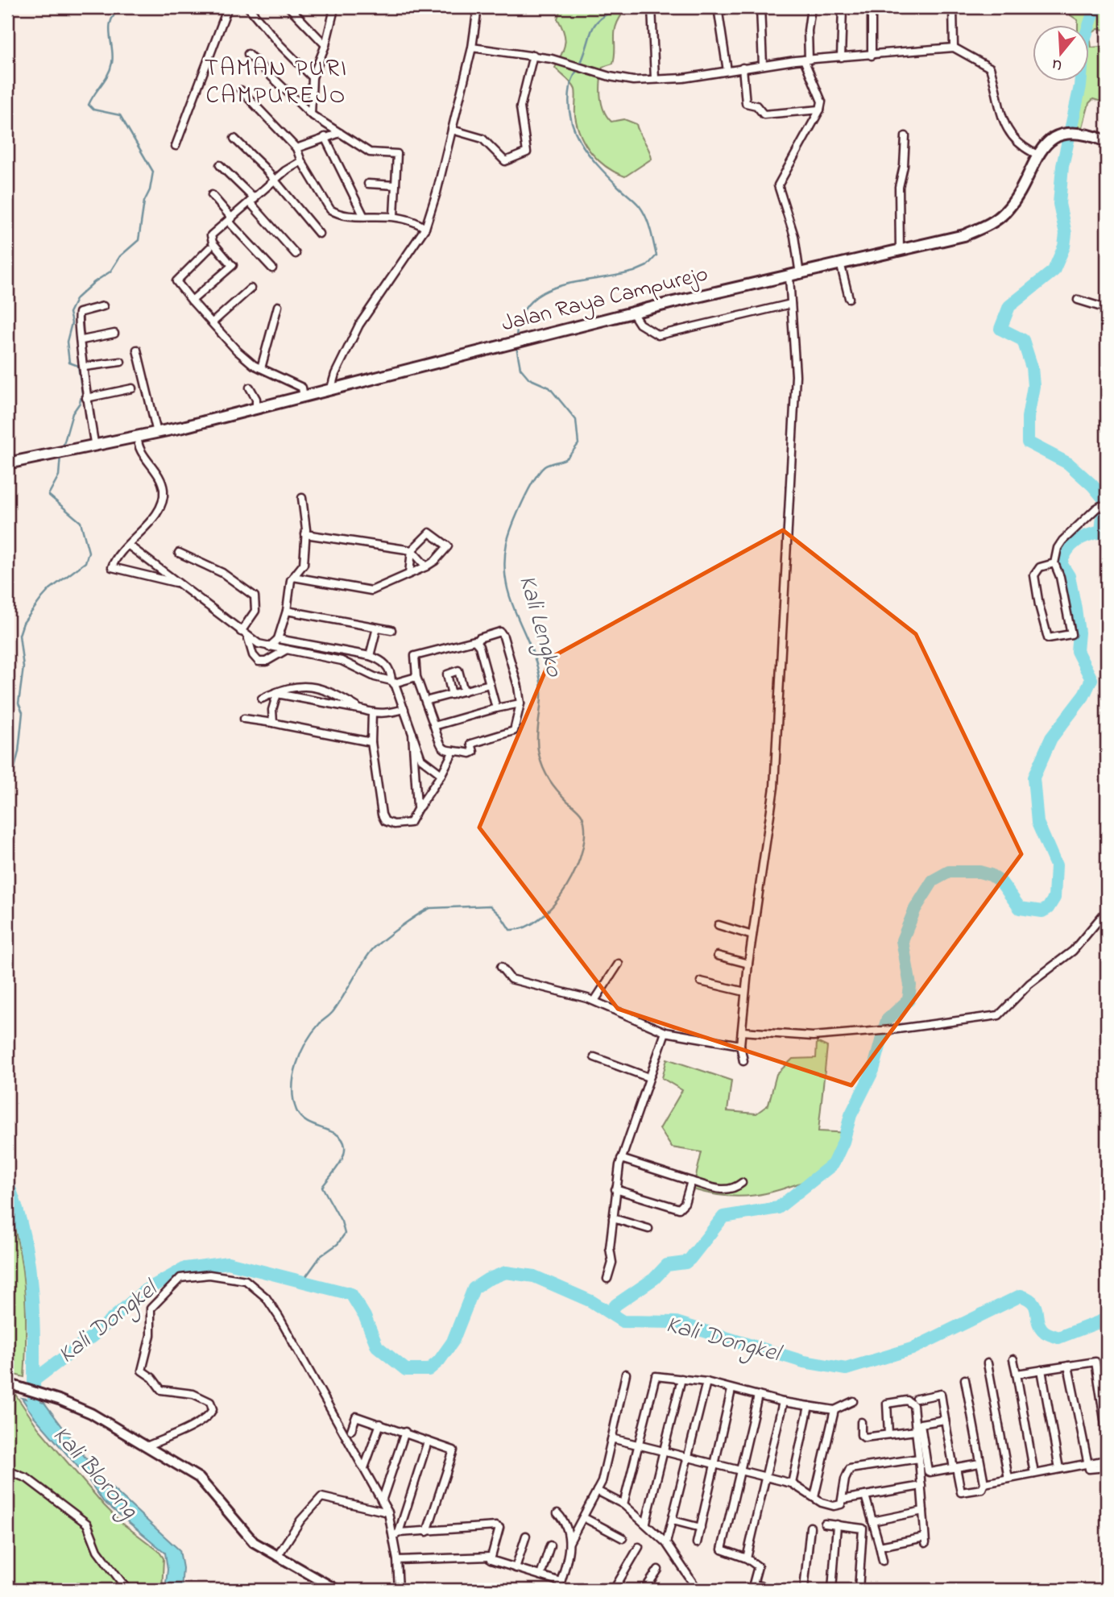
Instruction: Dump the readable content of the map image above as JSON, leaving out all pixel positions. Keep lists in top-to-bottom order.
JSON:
{
  "streets": {
    "main road": ["Jalan Raya Campurejo"]
  },
  "districts": ["TAMAN PURI CAMPUREJO"],
  "water": ["Kali Lengko", "Kali Dongkel", "Kali Blorong"],
  "north": "bottom"
}
